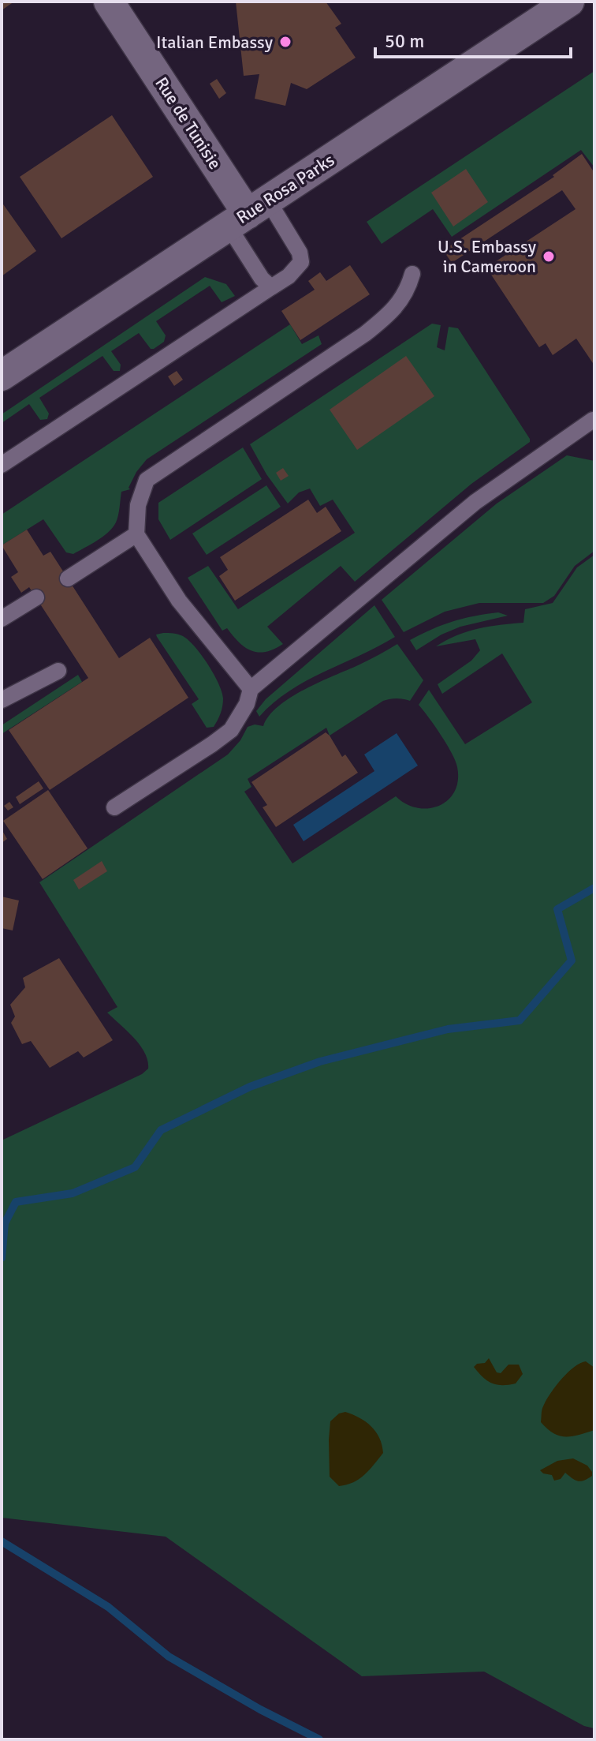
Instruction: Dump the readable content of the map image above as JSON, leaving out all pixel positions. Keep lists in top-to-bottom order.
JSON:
{
  "streets": {
    "street": ["Rue de Tunisie", "Rue Rosa Parks"]
  },
  "crossings": [
    ["Rue de Tunisie", "Rue Rosa Parks"]
  ],
  "places": ["Italian Embassy", "U.S. Embassy in Cameroon"],
  "scale_bar": "50 m"
}
